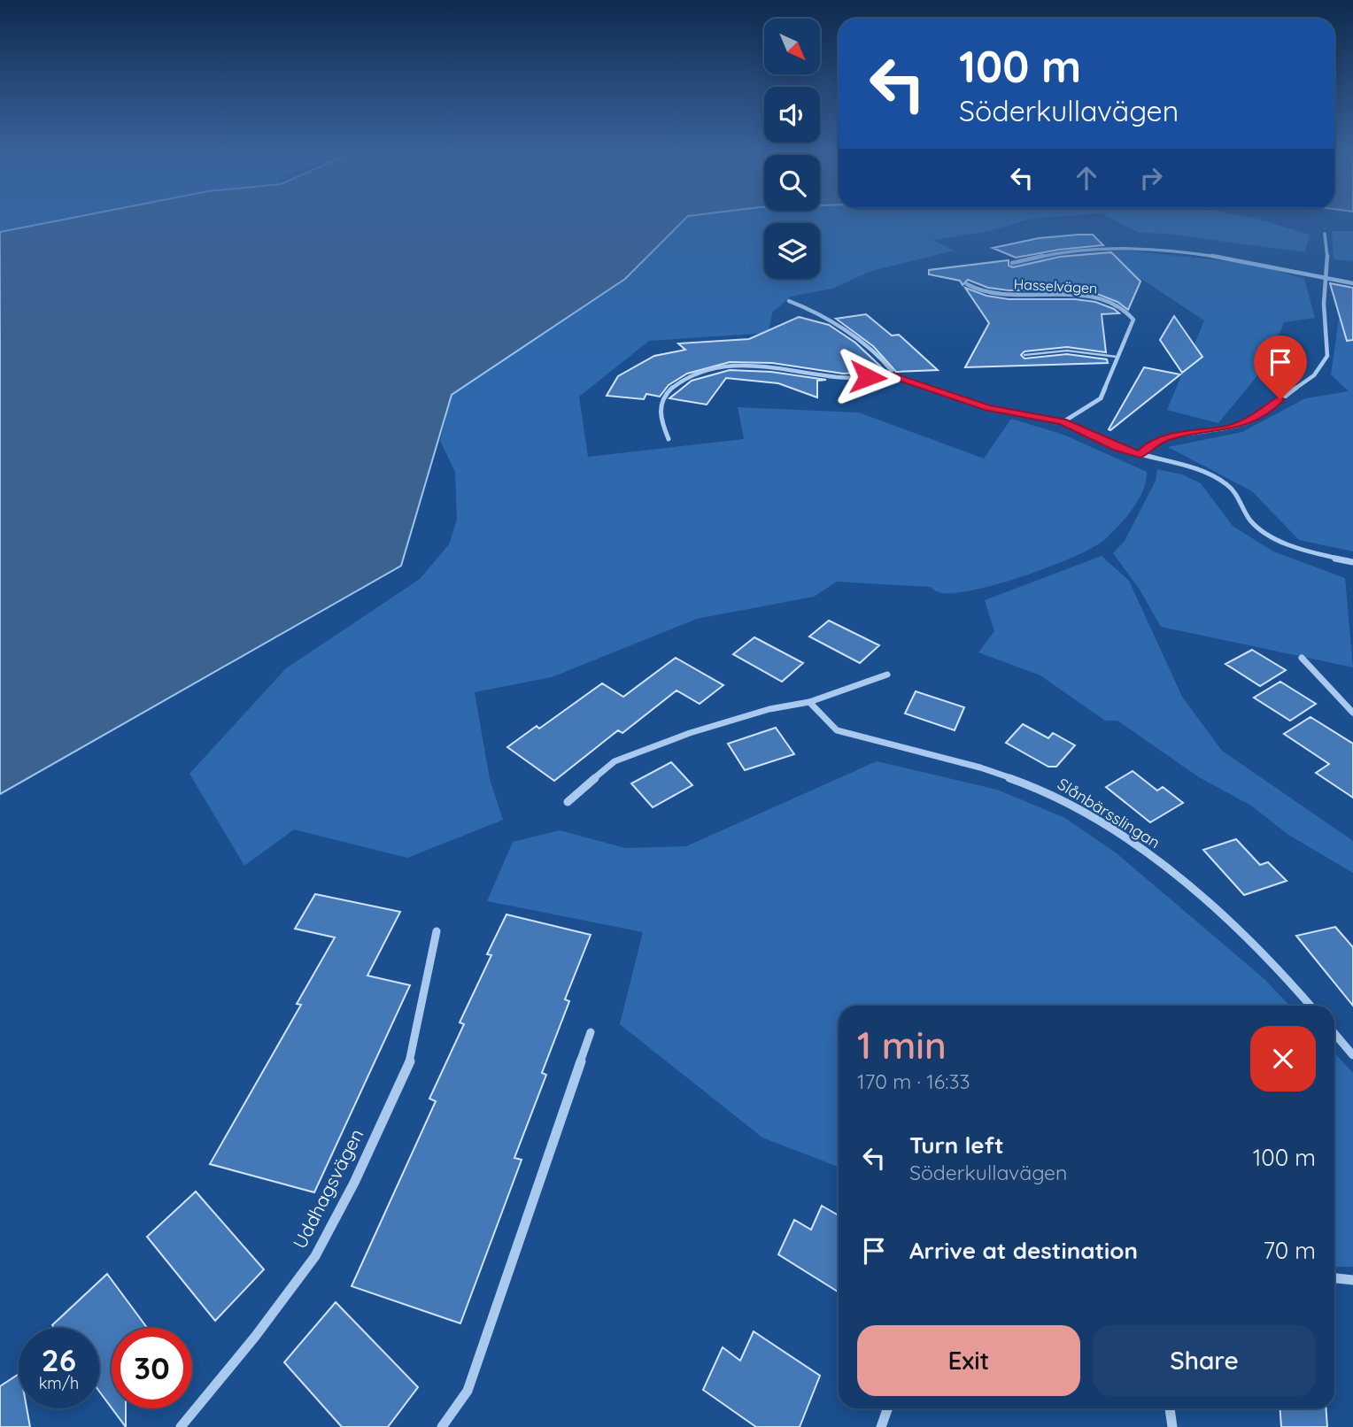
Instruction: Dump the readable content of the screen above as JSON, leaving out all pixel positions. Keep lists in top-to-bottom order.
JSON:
{
  "streets": {
    "street": ["Hasselvägen", "Slånbärsslingan", "Uddhagsvägen"]
  },
  "north": "bottom right",
  "page": {
    "turn": ["100 m", "Söderkullavägen"],
    "heading": ["1 min", "170 m · 16:33"],
    "list": [
      {
        "name": "Turn left",
        "note": "Söderkullavägen",
        "value": "100 m"
      },
      {
        "name": "Arrive at destination",
        "value": "70 m"
      }
    ],
    "buttons": ["Exit", "Share"],
    "speed": "26 km/h",
    "limit": "30"
  }
}
